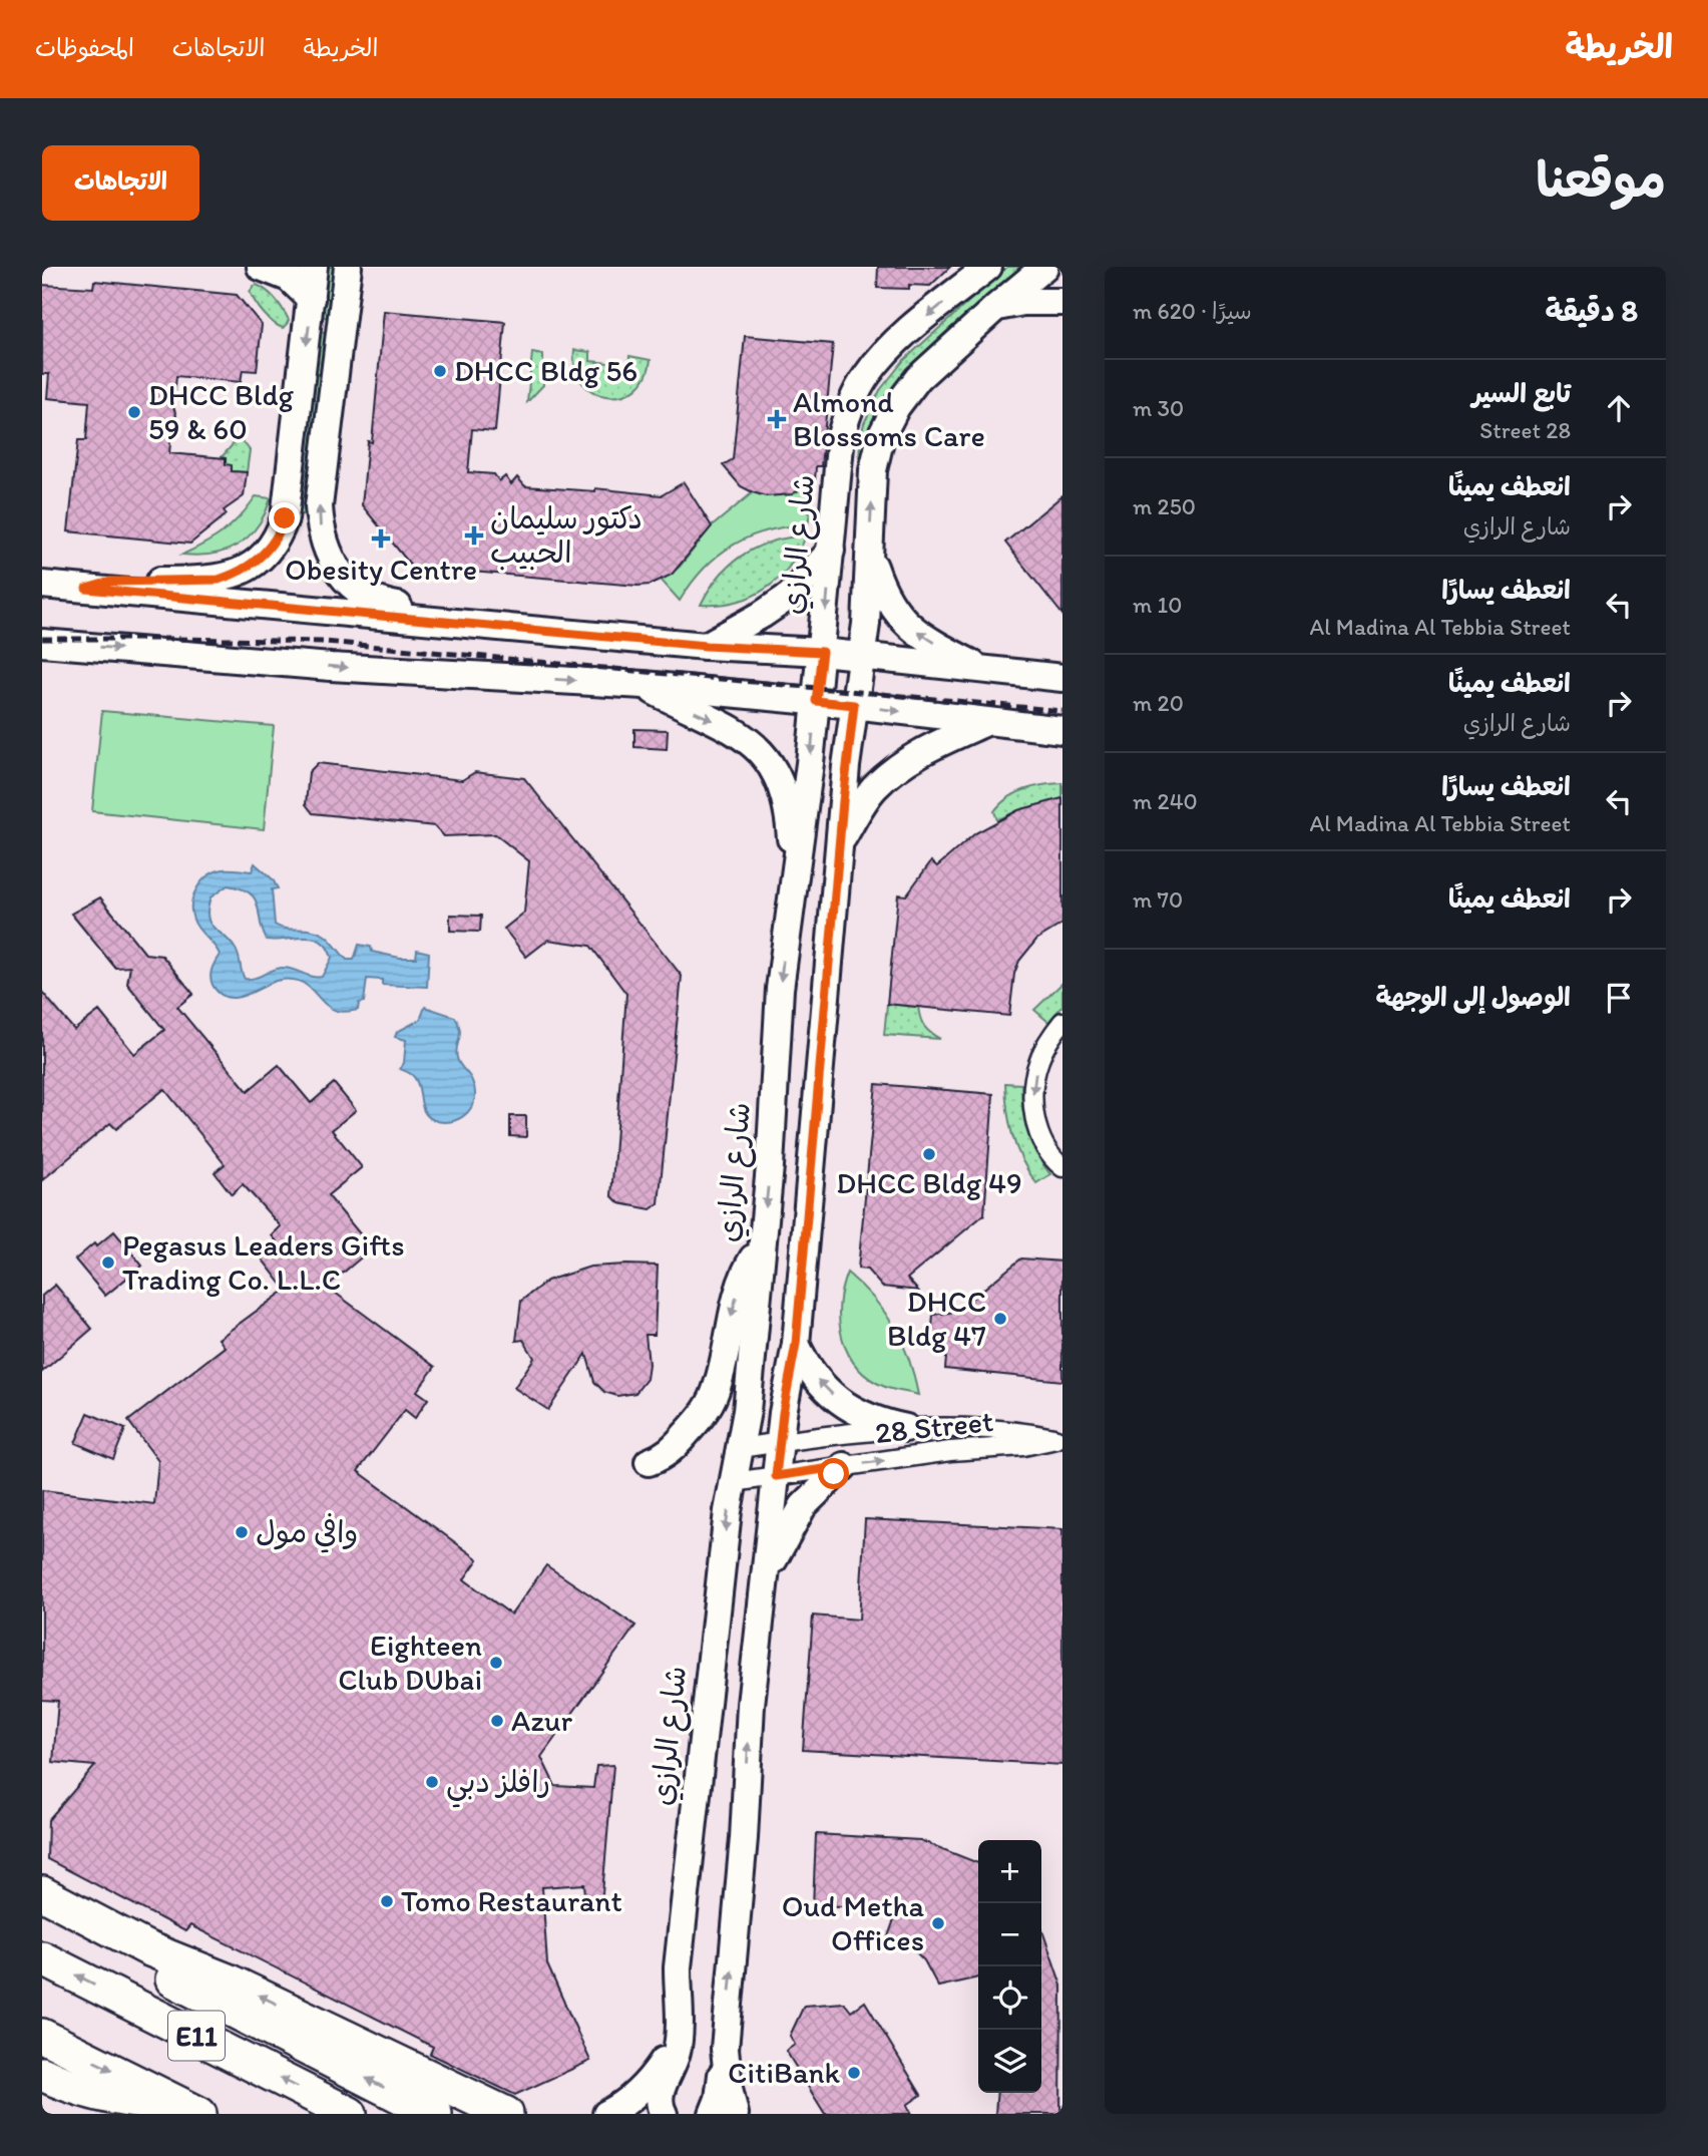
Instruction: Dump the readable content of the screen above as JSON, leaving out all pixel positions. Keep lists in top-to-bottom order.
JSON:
{
  "streets": {
    "highway": ["E11"],
    "street": ["شارع الرازي", "28 Street"]
  },
  "crossings": [
    ["شارع الرازي", "28 Street"]
  ],
  "places": {
    "other": [
      "DHCC Bldg 56",
      "DHCC Bldg 59 & 60",
      "DHCC Bldg 49",
      "Pegasus Leaders Gifts Trading Co. L.L.C",
      "DHCC Bldg 47",
      "وافي مول",
      "Eighteen Club DUbai",
      "Azur",
      "رافلز دبي",
      "Tomo Restaurant",
      "Oud Metha Offices",
      "CitiBank"
    ],
    "health": ["Almond Blossoms Care", "دكتور سليمان الحبيب", "Obesity Centre"]
  },
  "page": {
    "header": "الخريطة",
    "nav": ["الخريطة", "الاتجاهات", "المحفوظات"],
    "title": "موقعنا",
    "buttons": "الاتجاهات",
    "heading": ["8 دقيقة", "سيرًا · 620 m"],
    "list": [
      ["تابع السير", "28 Street", "30 m"],
      ["انعطف يمينًا", "شارع الرازي", "250 m"],
      ["انعطف يسارًا", "Al Madina Al Tebbia Street", "10 m"],
      ["انعطف يمينًا", "شارع الرازي", "20 m"],
      ["انعطف يسارًا", "Al Madina Al Tebbia Street", "240 m"],
      ["انعطف يمينًا", "70 m"],
      "الوصول إلى الوجهة"
    ],
    "map_buttons": ["+", "−"]
  }
}
